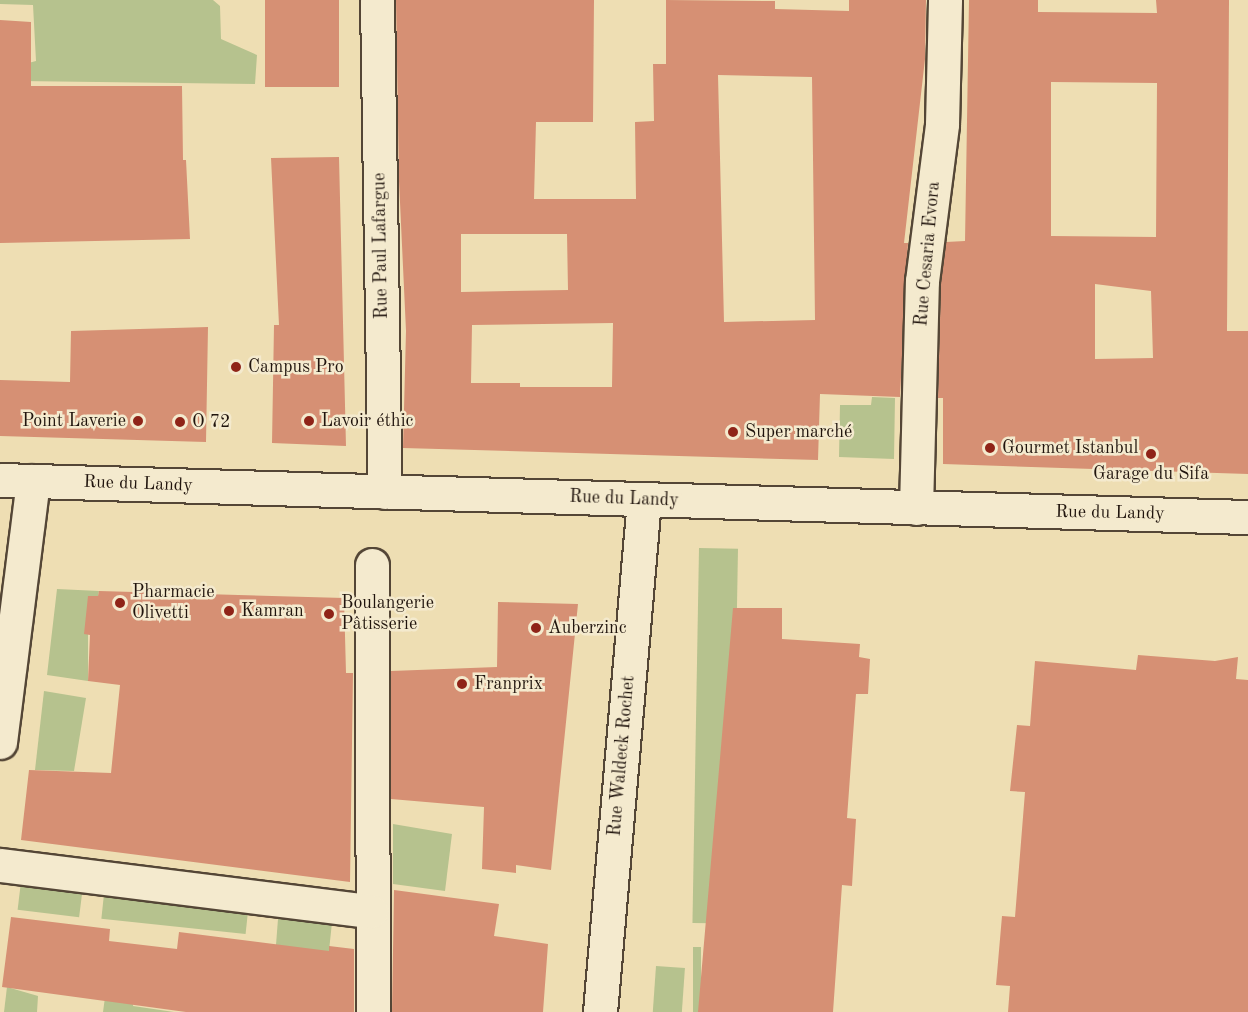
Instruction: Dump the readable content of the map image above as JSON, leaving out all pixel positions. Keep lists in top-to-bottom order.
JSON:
{
  "streets": {
    "street": [
      "Rue Paul Lafargue",
      "Rue Cesaria Evora",
      "Rue du Landy",
      "Rue Waldeck Rochet"
    ]
  },
  "crossings": [
    ["Rue Paul Lafargue", "Rue du Landy"],
    ["Rue Cesaria Evora", "Rue du Landy"],
    ["Rue du Landy", "Rue Waldeck Rochet"]
  ],
  "places": [
    "Campus Pro",
    "Point Laverie",
    "Lavoir éthic",
    "O 72",
    "Super marché",
    "Gourmet Istanbul",
    "Garage du Sifa",
    "Pharmacie Olivetti",
    "Kamran",
    "Boulangerie Pâtisserie",
    "Auberzinc",
    "Franprix"
  ]
}
